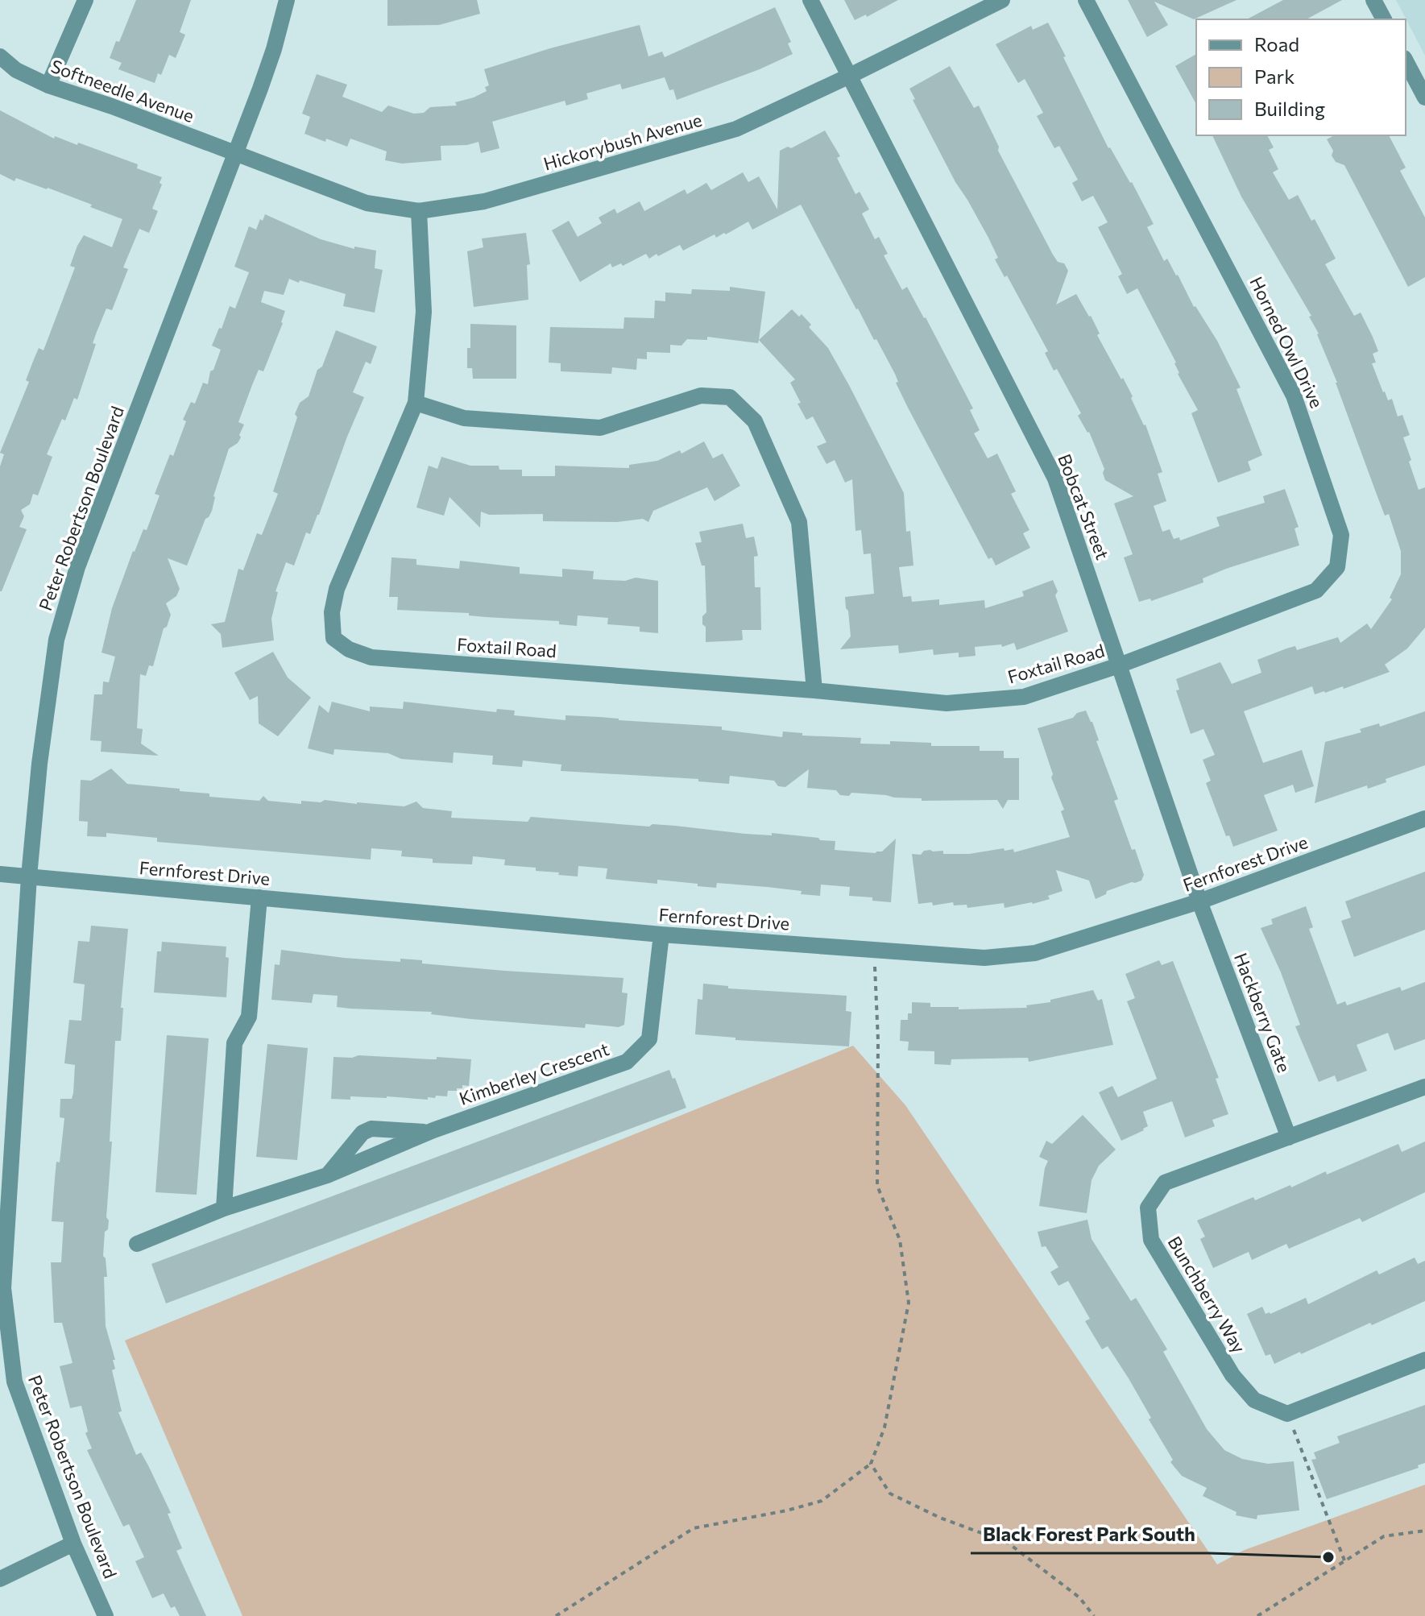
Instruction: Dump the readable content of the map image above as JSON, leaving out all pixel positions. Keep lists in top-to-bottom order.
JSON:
{
  "streets": {
    "street": [
      "Softneedle Avenue",
      "Hickorybush Avenue",
      "Horned Owl Drive",
      "Bobcat Street",
      "Peter Robertson Boulevard",
      "Foxtail Road",
      "Fernforest Drive",
      "Hackberry Gate",
      "Kimberley Crescent",
      "Bunchberry Way"
    ]
  },
  "crossings": [
    ["Softneedle Avenue", "Hickorybush Avenue"],
    ["Softneedle Avenue", "Peter Robertson Boulevard"],
    ["Hickorybush Avenue", "Bobcat Street"],
    ["Hickorybush Avenue", "Peter Robertson Boulevard"],
    ["Hickorybush Avenue", "Foxtail Road"],
    ["Horned Owl Drive", "Bobcat Street"],
    ["Horned Owl Drive", "Foxtail Road"],
    ["Bobcat Street", "Foxtail Road"],
    ["Bobcat Street", "Fernforest Drive"],
    ["Bobcat Street", "Hackberry Gate"],
    ["Peter Robertson Boulevard", "Fernforest Drive"],
    ["Fernforest Drive", "Hackberry Gate"],
    ["Fernforest Drive", "Kimberley Crescent"],
    ["Hackberry Gate", "Bunchberry Way"]
  ],
  "places": ["Black Forest Park South"],
  "legend": ["Road", "Park", "Building"]
}
